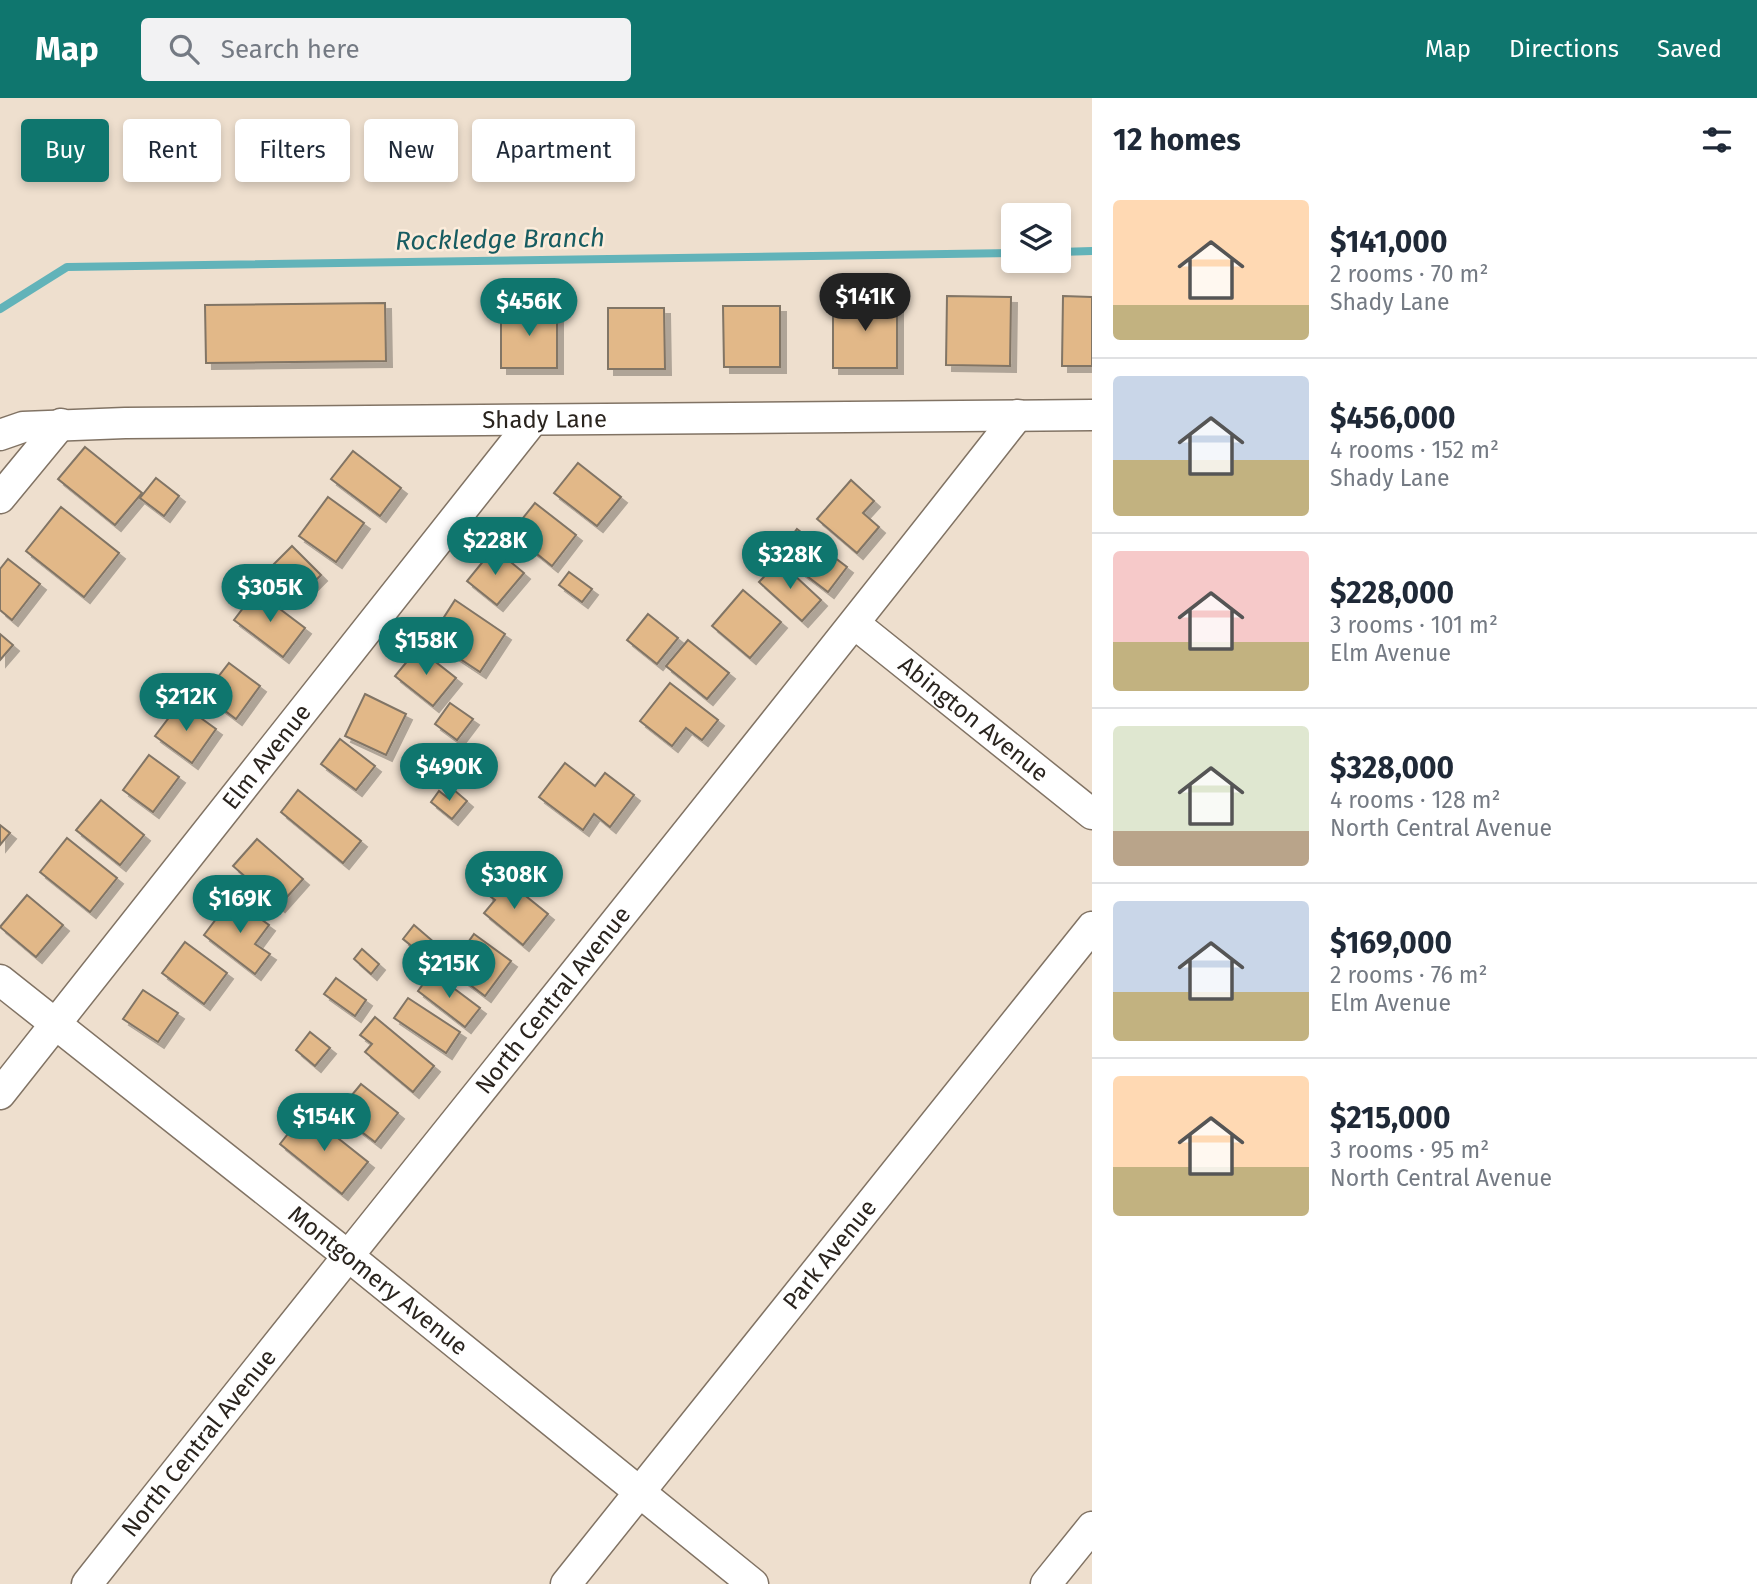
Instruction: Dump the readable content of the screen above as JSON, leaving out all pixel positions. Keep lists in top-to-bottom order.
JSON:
{
  "streets": {
    "street": [
      "Shady Lane",
      "Abington Avenue",
      "Elm Avenue",
      "North Central Avenue",
      "Park Avenue",
      "Montgomery Avenue"
    ]
  },
  "crossings": [
    ["Shady Lane", "Elm Avenue"],
    ["Shady Lane", "North Central Avenue"],
    ["Abington Avenue", "North Central Avenue"],
    ["Elm Avenue", "Montgomery Avenue"],
    ["North Central Avenue", "Montgomery Avenue"],
    ["Park Avenue", "Montgomery Avenue"]
  ],
  "water": ["Rockledge Branch"],
  "page": {
    "header": "Map",
    "search": "Search here",
    "nav": ["Map", "Directions", "Saved"],
    "heading": "12 homes",
    "chip": [
      "Buy",
      "Rent",
      "Filters",
      "New",
      "Apartment"
    ],
    "list": [
      {
        "name": "$141,000",
        "note": "2 rooms · 70 m² · Shady Lane"
      },
      {
        "name": "$456,000",
        "note": "4 rooms · 152 m² · Shady Lane"
      },
      {
        "name": "$228,000",
        "note": "3 rooms · 101 m² · Elm Avenue"
      },
      {
        "name": "$328,000",
        "note": "4 rooms · 128 m² · North Central Avenue"
      },
      {
        "name": "$169,000",
        "note": "2 rooms · 76 m² · Elm Avenue"
      },
      {
        "name": "$215,000",
        "note": "3 rooms · 95 m² · North Central Avenue"
      }
    ],
    "price": [
      "$141K",
      "$456K",
      "$228K",
      "$328K",
      "$305K",
      "$158K",
      "$212K",
      "$490K",
      "$308K",
      "$169K",
      "$215K",
      "$154K"
    ]
  }
}
